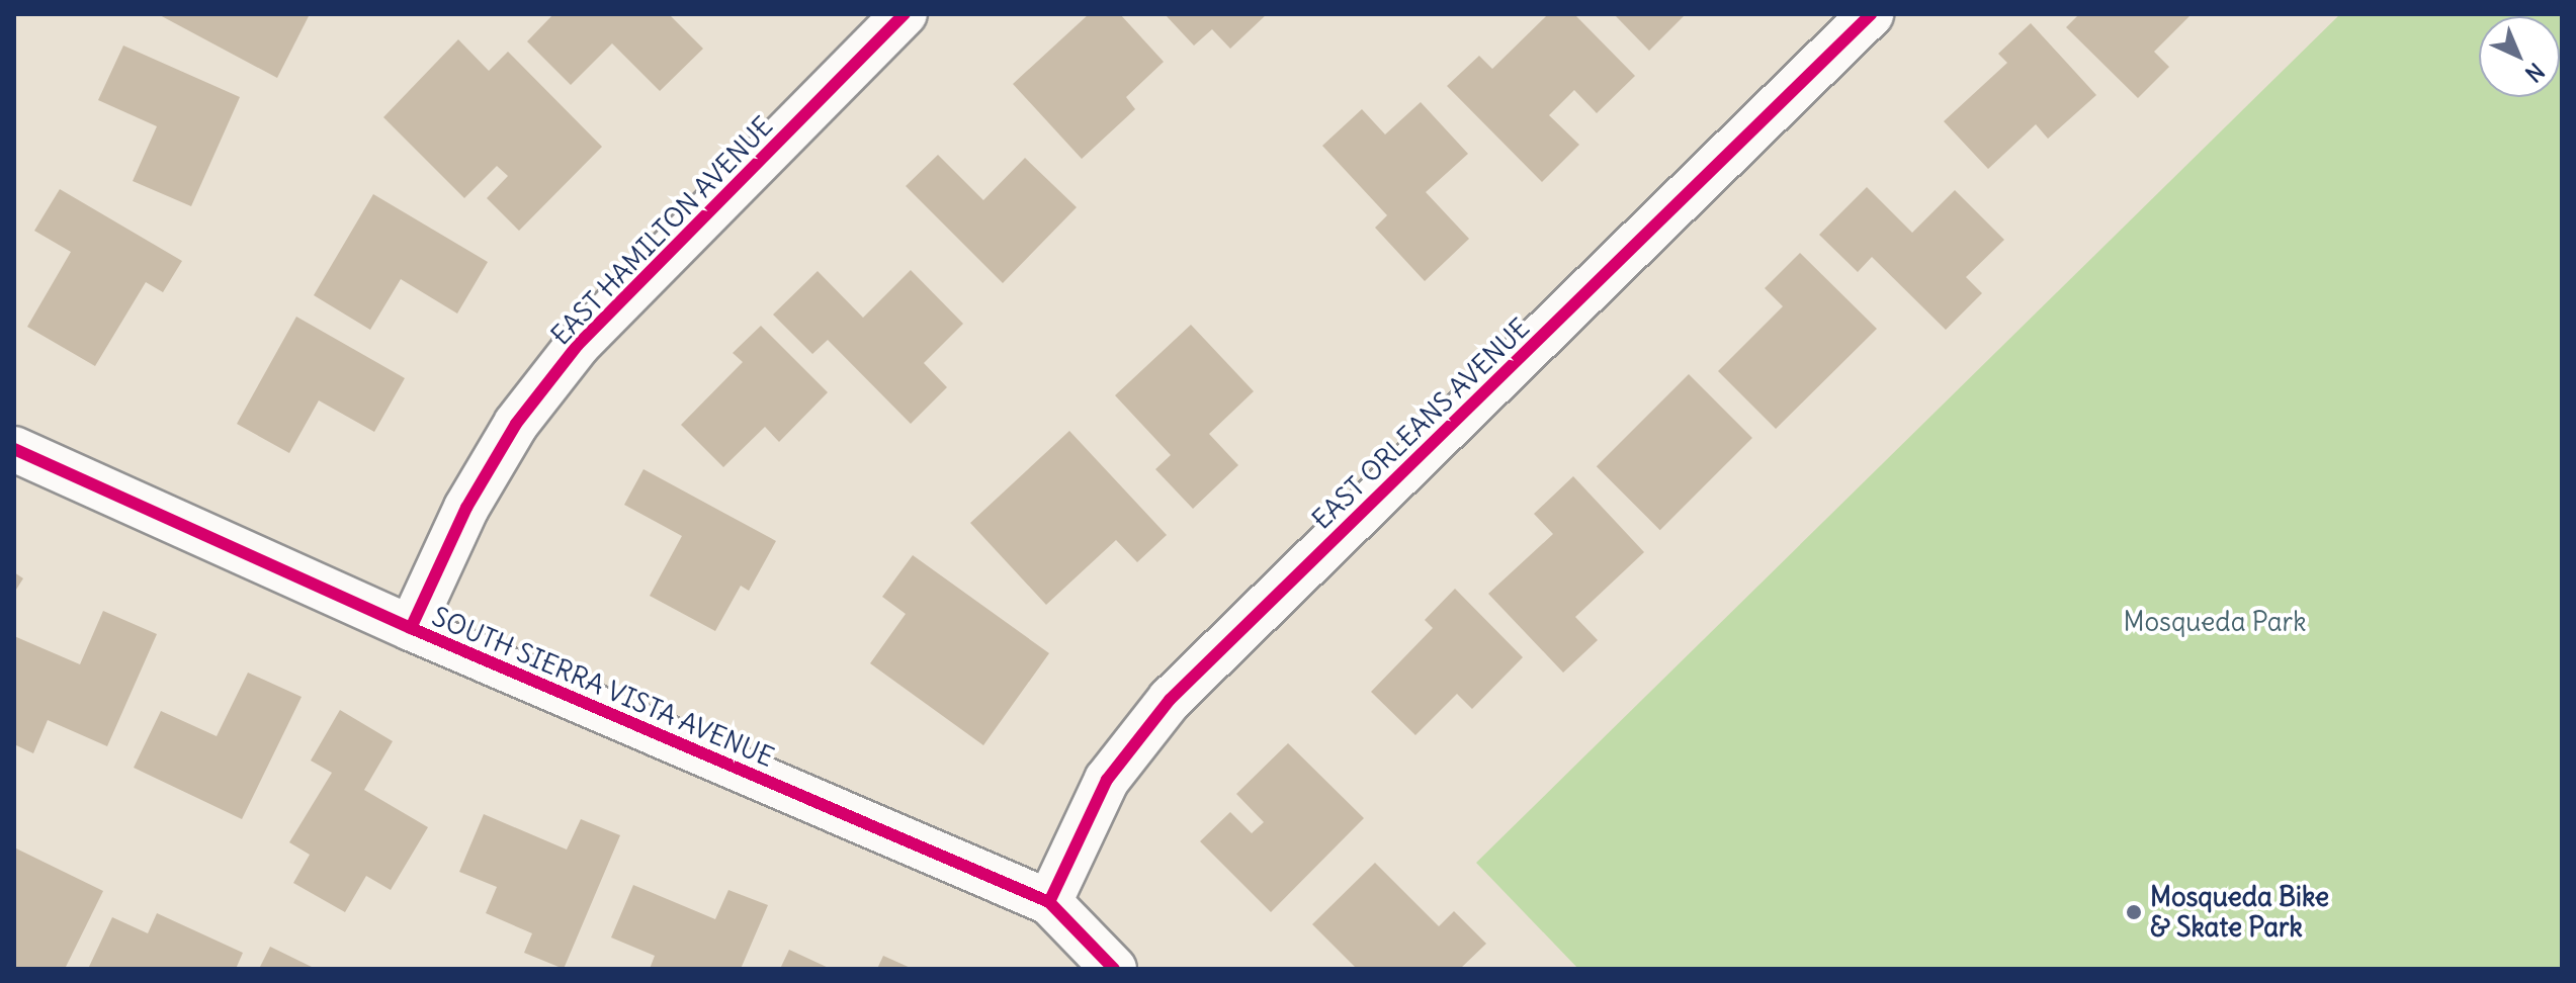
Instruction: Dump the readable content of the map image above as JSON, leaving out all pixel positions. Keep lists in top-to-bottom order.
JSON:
{
  "streets": {
    "street": ["EAST HAMILTON AVENUE", "EAST ORLEANS AVENUE", "SOUTH SIERRA VISTA AVENUE"]
  },
  "crossings": [
    ["EAST HAMILTON AVENUE", "SOUTH SIERRA VISTA AVENUE"],
    ["EAST ORLEANS AVENUE", "SOUTH SIERRA VISTA AVENUE"]
  ],
  "parks": ["Mosqueda Park"],
  "places": ["Mosqueda Bike & Skate Park"],
  "north": "bottom right"
}
